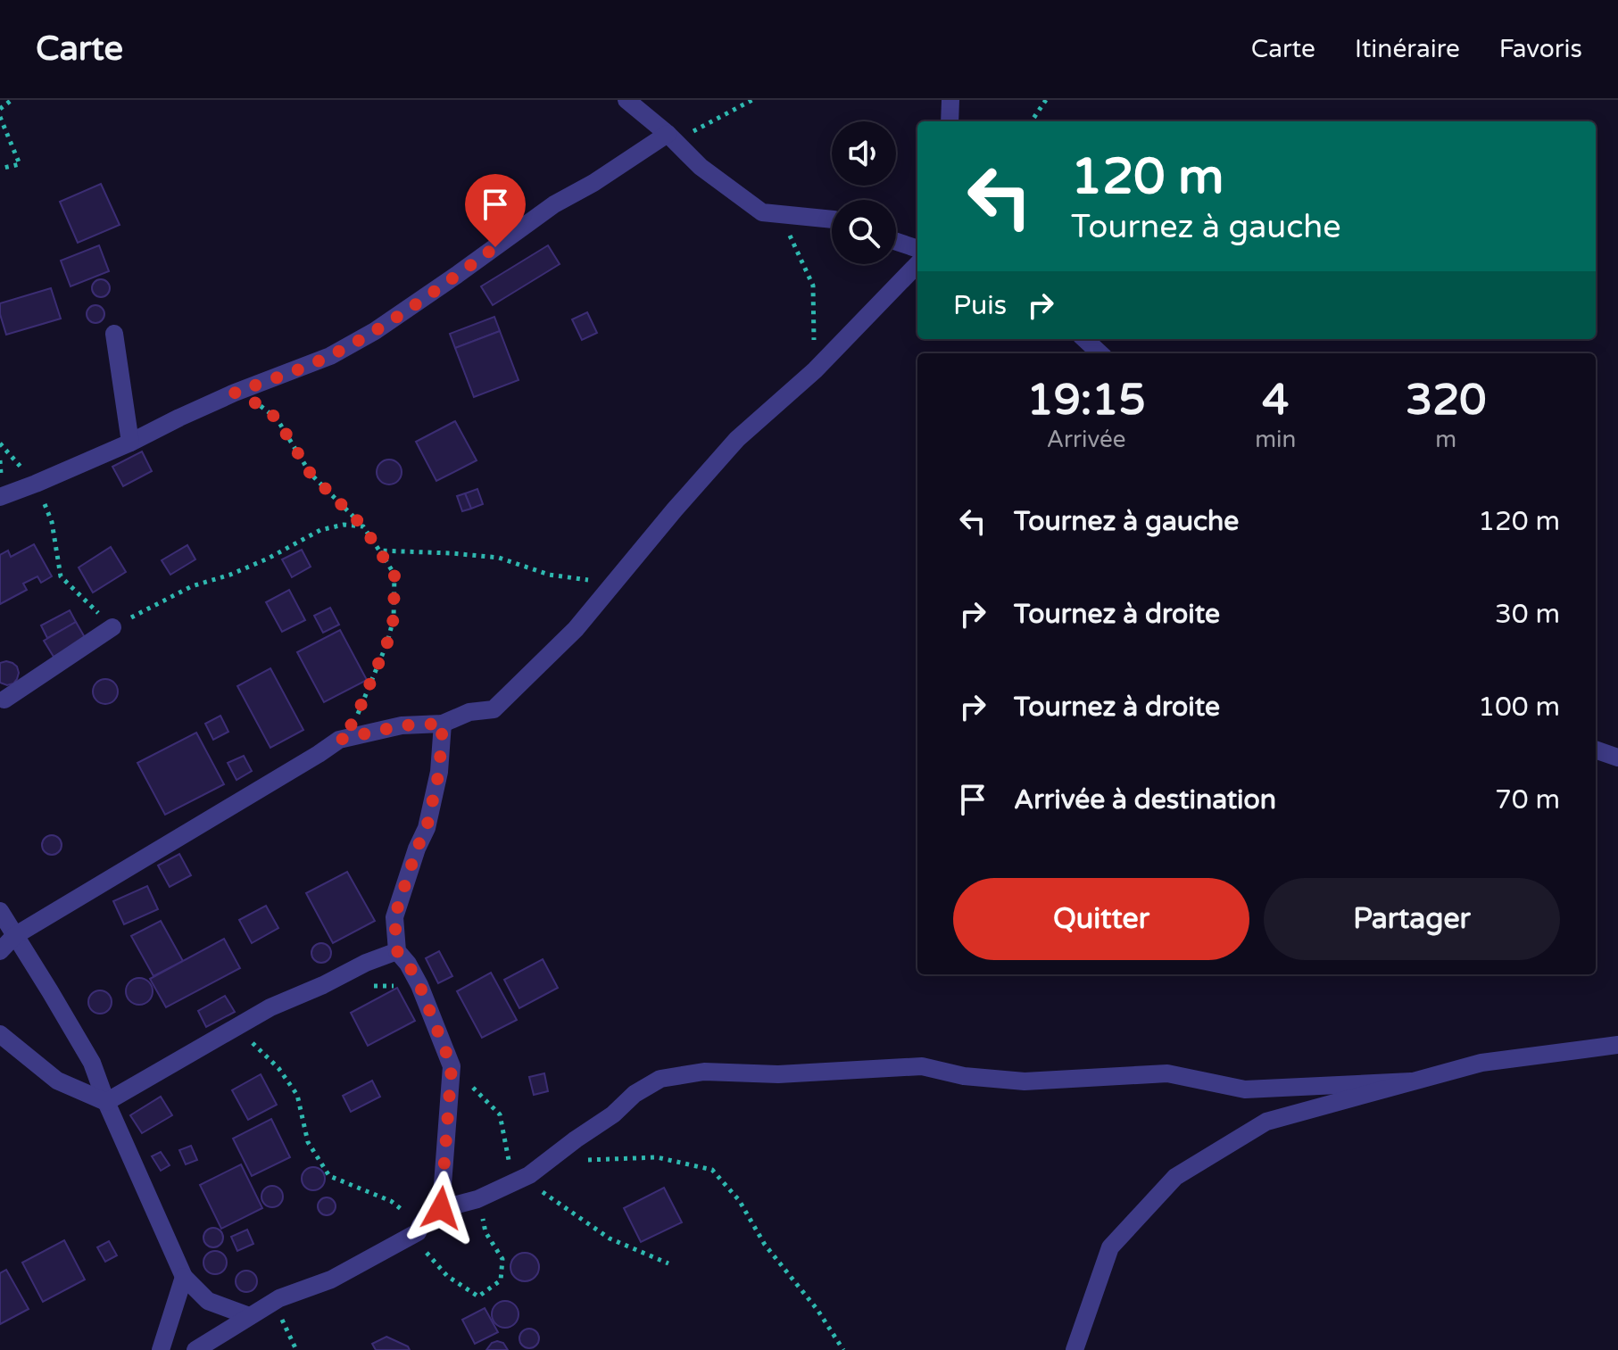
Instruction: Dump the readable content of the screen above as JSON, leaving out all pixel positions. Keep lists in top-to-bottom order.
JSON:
{
  "page": {
    "header": "Carte",
    "nav": ["Carte", "Itinéraire", "Favoris"],
    "turn": ["120 m", "Tournez à gauche"],
    "then": "Puis",
    "eta": [
      "19:15",
      "Arrivée",
      "4",
      "min",
      "320",
      "m"
    ],
    "list": [
      {
        "name": "Tournez à gauche",
        "value": "120 m"
      },
      {
        "name": "Tournez à droite",
        "value": "30 m"
      },
      {
        "name": "Tournez à droite",
        "value": "100 m"
      },
      {
        "name": "Arrivée à destination",
        "value": "70 m"
      }
    ],
    "buttons": ["Quitter", "Partager"]
  }
}
